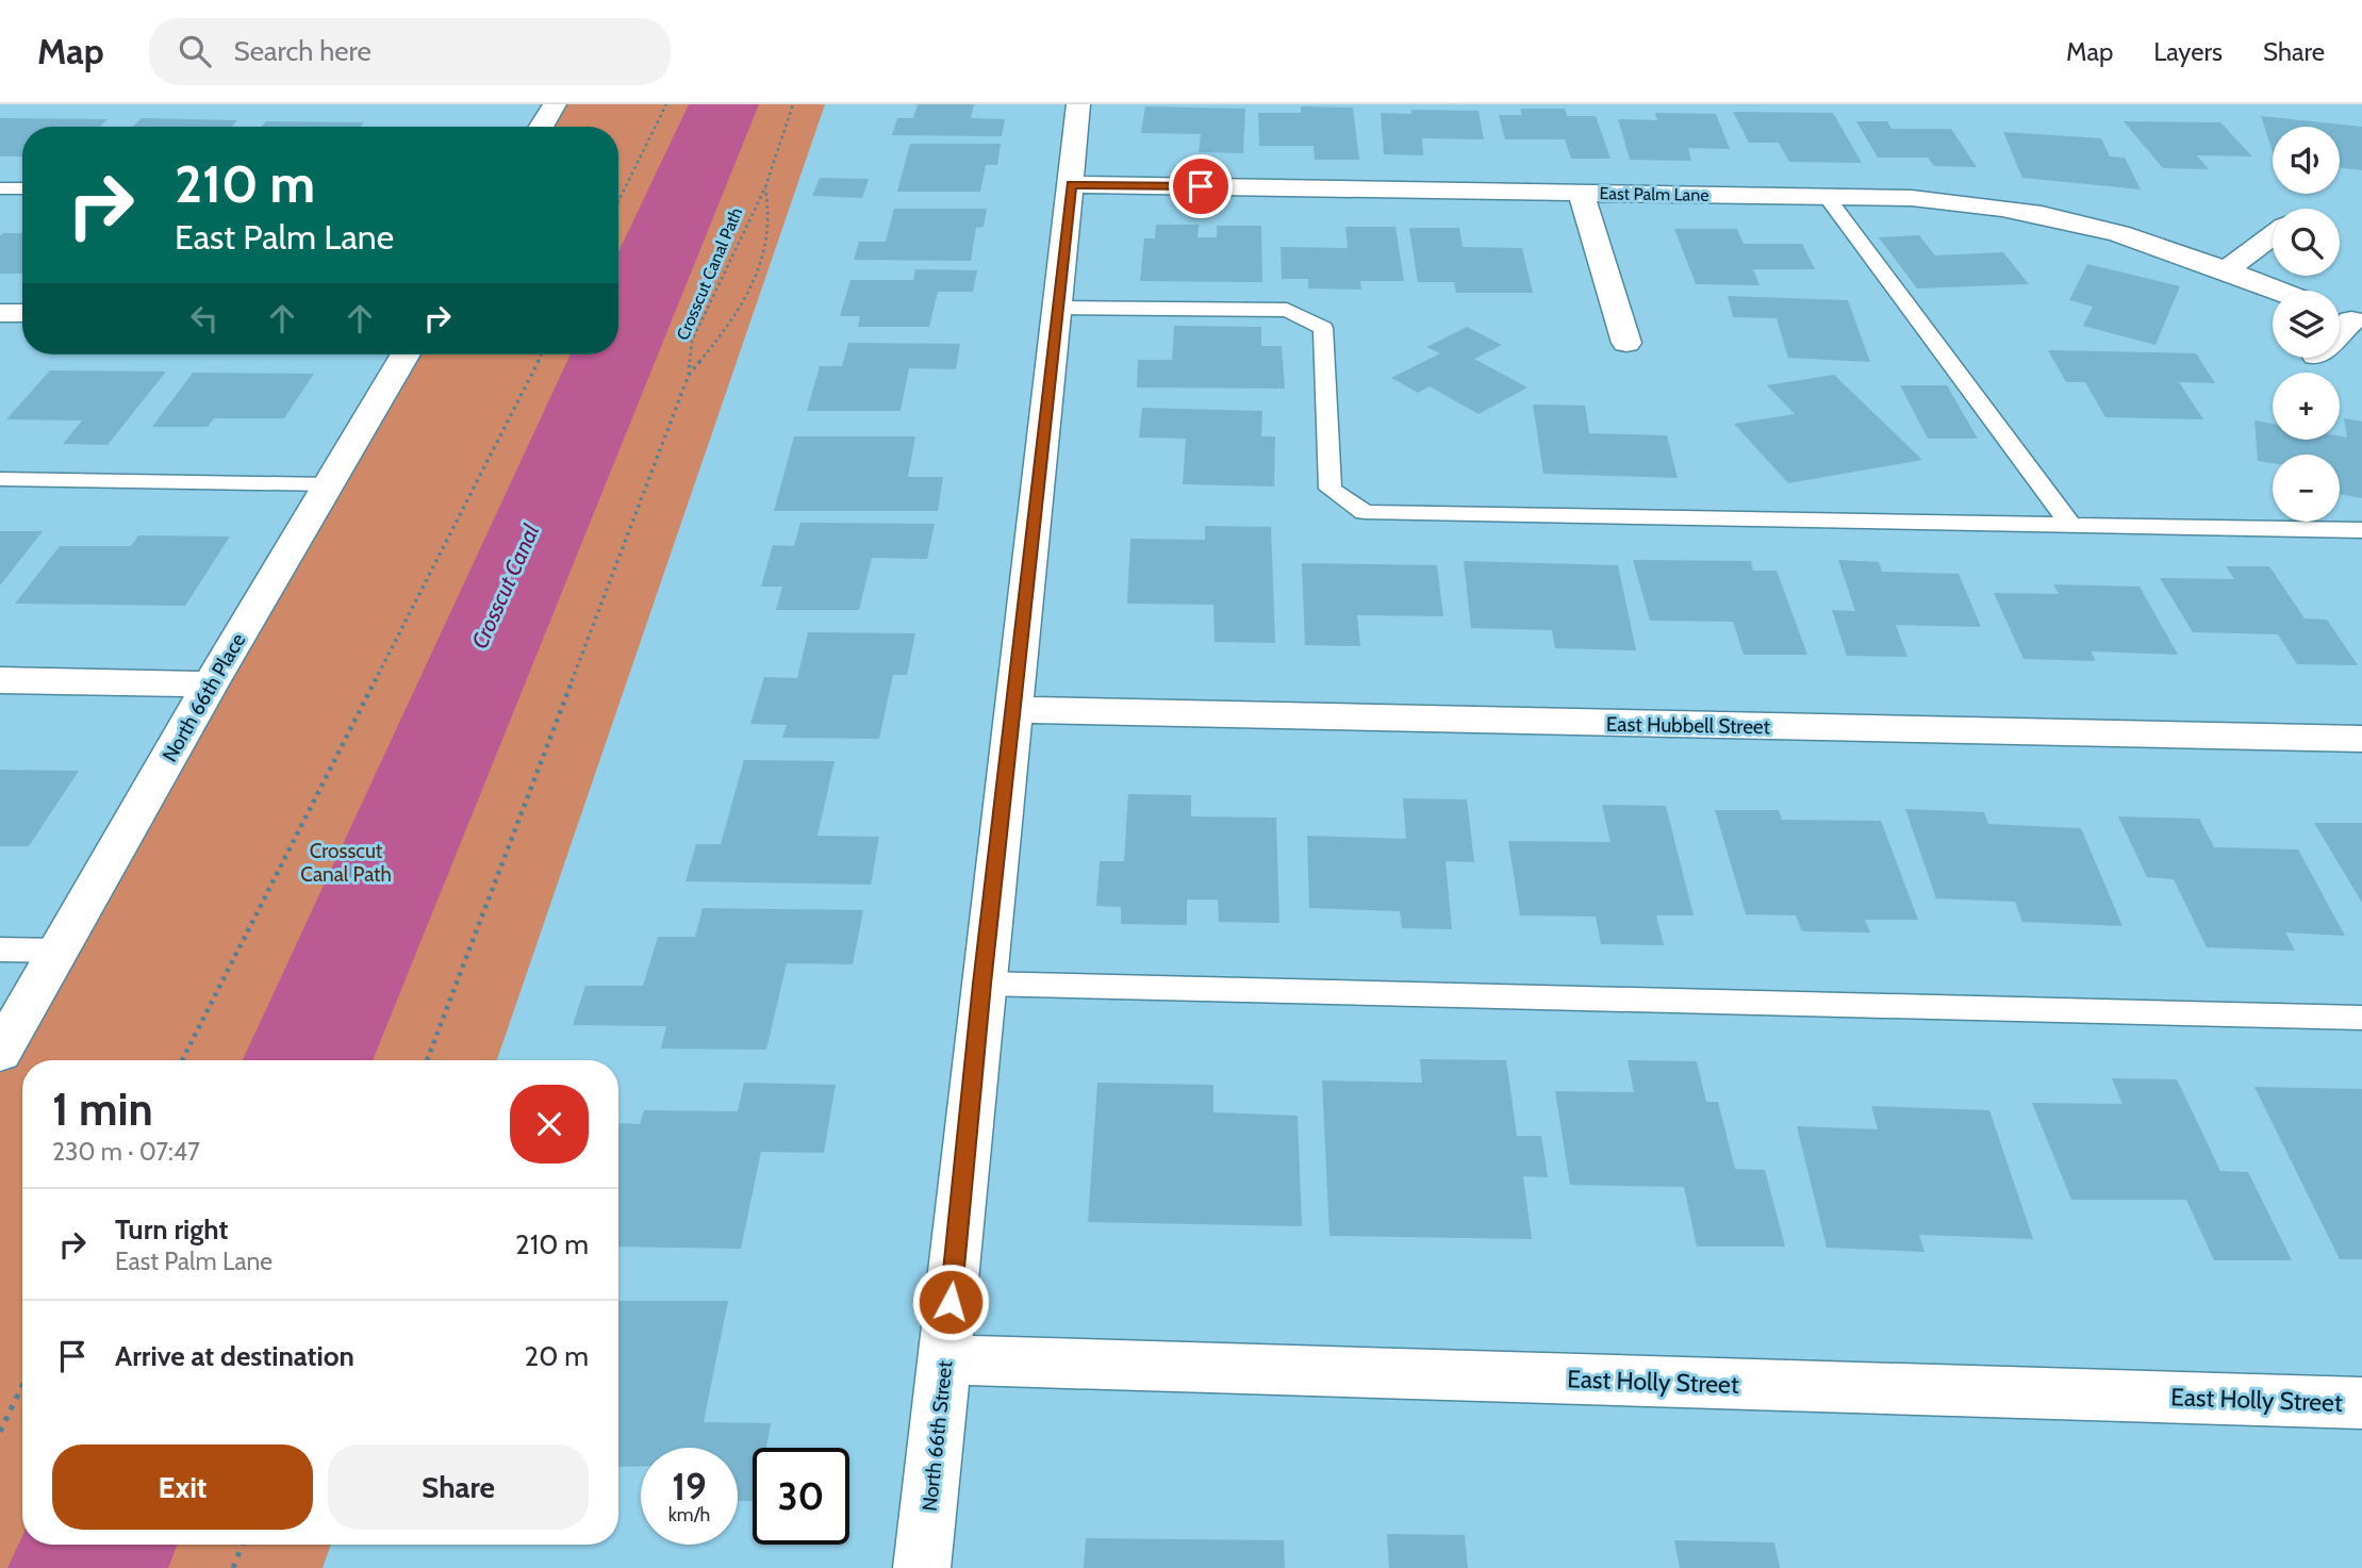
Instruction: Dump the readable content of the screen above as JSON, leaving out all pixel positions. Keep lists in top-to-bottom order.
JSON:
{
  "streets": {
    "street": [
      "East Palm Lane",
      "North 66th Place",
      "East Hubbell Street",
      "East Holly Street",
      "North 66th Street"
    ],
    "path": ["Crosscut Canal Path"]
  },
  "crossings": [
    ["East Palm Lane", "North 66th Street"],
    ["East Hubbell Street", "North 66th Street"],
    ["East Holly Street", "North 66th Street"]
  ],
  "water": ["Crosscut Canal"],
  "parks": ["Crosscut Canal Path"],
  "page": {
    "header": "Map",
    "search": "Search here",
    "nav": ["Map", "Layers", "Share"],
    "map_buttons": ["+", "−"],
    "turn": ["210 m", "East Palm Lane"],
    "heading": ["1 min", "230 m · 07:47"],
    "list": [
      {
        "name": "Turn right",
        "note": "East Palm Lane",
        "value": "210 m"
      },
      {
        "name": "Arrive at destination",
        "value": "20 m"
      }
    ],
    "buttons": ["Exit", "Share"],
    "speed": "19 km/h",
    "limit": "30"
  }
}
